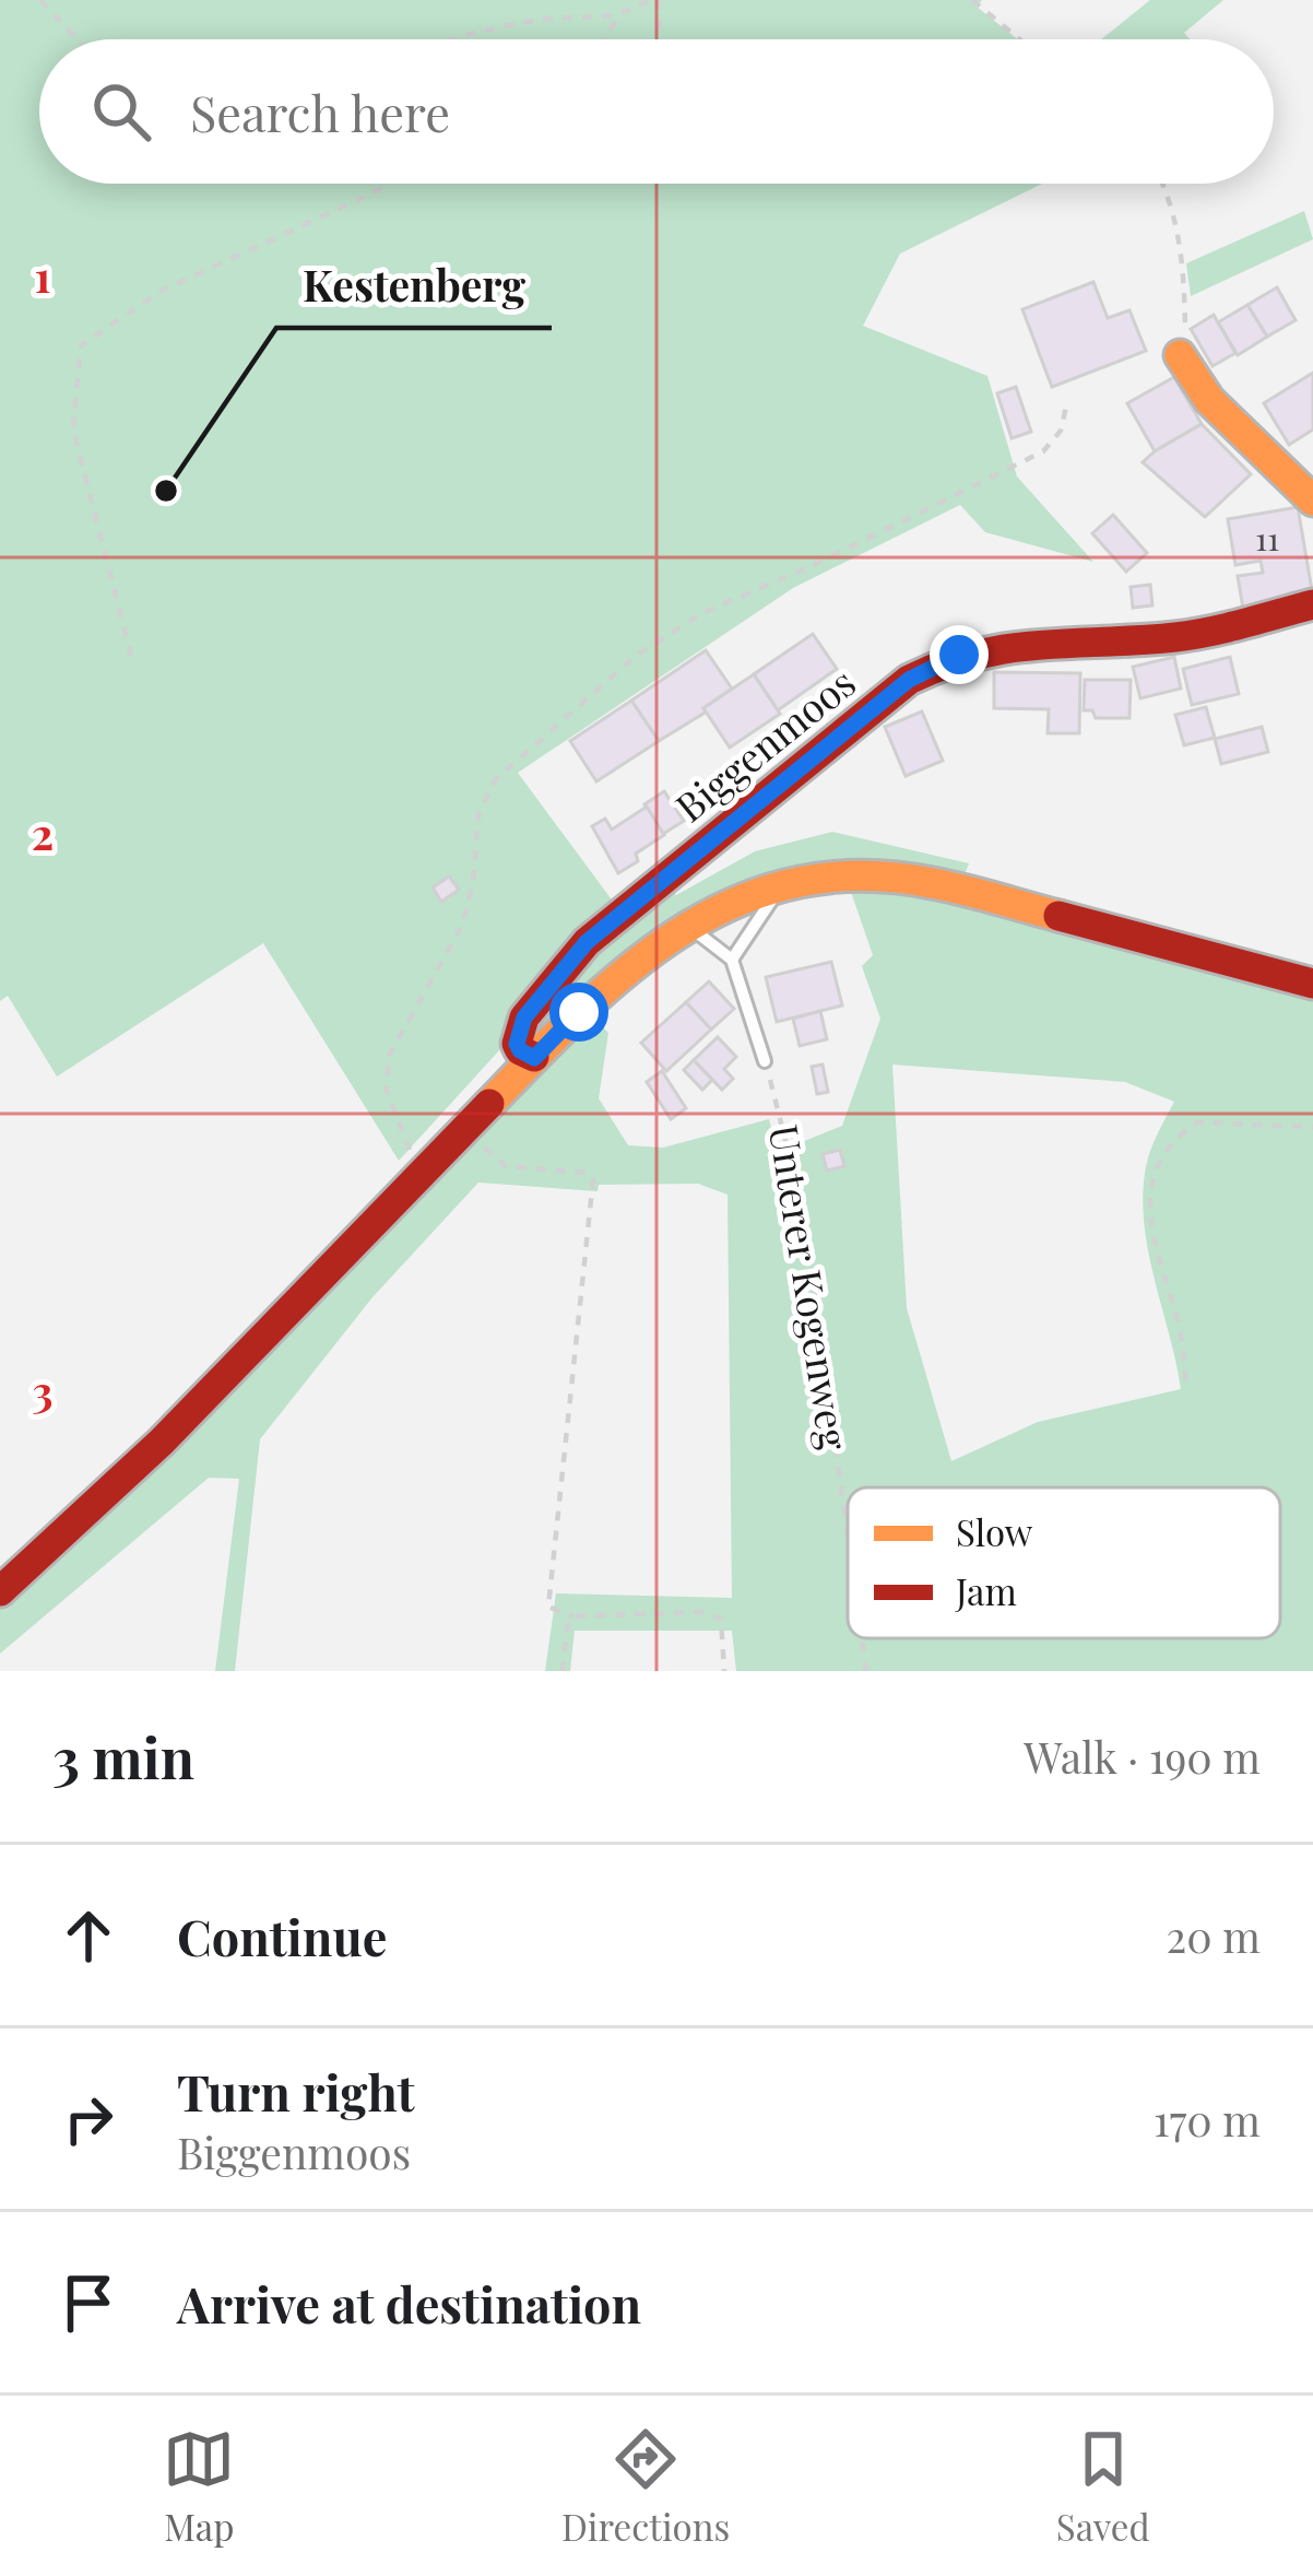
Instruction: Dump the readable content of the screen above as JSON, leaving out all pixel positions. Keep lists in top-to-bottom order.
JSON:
{
  "streets": {
    "main road": ["Biggenmoos"],
    "path": ["Unterer Kogenweg"]
  },
  "places": ["Kestenberg"],
  "house_numbers": ["11"],
  "legend": ["Slow", "Jam"],
  "page": {
    "search": "Search here",
    "heading": ["3 min", "Walk · 190 m"],
    "list": [
      ["Continue", "20 m"],
      ["Turn right", "Biggenmoos", "170 m"],
      "Arrive at destination"
    ],
    "nav": ["Map", "Directions", "Saved"]
  },
  "grid": {
    "rows": ["1", "2", "3"]
  }
}
